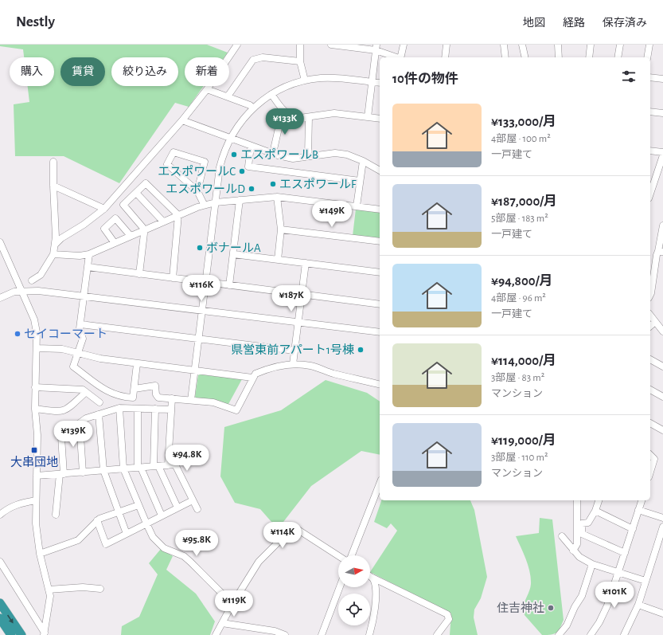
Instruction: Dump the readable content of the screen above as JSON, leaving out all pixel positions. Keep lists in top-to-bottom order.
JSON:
{
  "places": {
    "other": [
      "エスポワールB",
      "エスポワールC",
      "エスポワールF",
      "エスポワールD",
      "ボナールA",
      "セイコーマート",
      "県営東前アパート1号棟",
      "住吉神社"
    ],
    "transit": ["大串団地"]
  },
  "north": "right",
  "page": {
    "header": "Nestly",
    "nav": ["地図", "経路", "保存済み"],
    "chip": [
      "購入",
      "賃貸",
      "絞り込み",
      "新着"
    ],
    "heading": "10件の物件",
    "list": [
      {
        "name": "¥133,000/月",
        "note": "4部屋 · 100 m² · 一戸建て"
      },
      {
        "name": "¥187,000/月",
        "note": "5部屋 · 183 m² · 一戸建て"
      },
      {
        "name": "¥94,800/月",
        "note": "4部屋 · 96 m² · 一戸建て"
      },
      {
        "name": "¥114,000/月",
        "note": "3部屋 · 83 m² · マンション"
      },
      {
        "name": "¥119,000/月",
        "note": "3部屋 · 110 m² · マンション"
      }
    ],
    "price": [
      "¥133K",
      "¥149K",
      "¥116K",
      "¥187K",
      "¥139K",
      "¥94.8K",
      "¥114K",
      "¥95.8K",
      "¥101K",
      "¥119K"
    ]
  }
}
